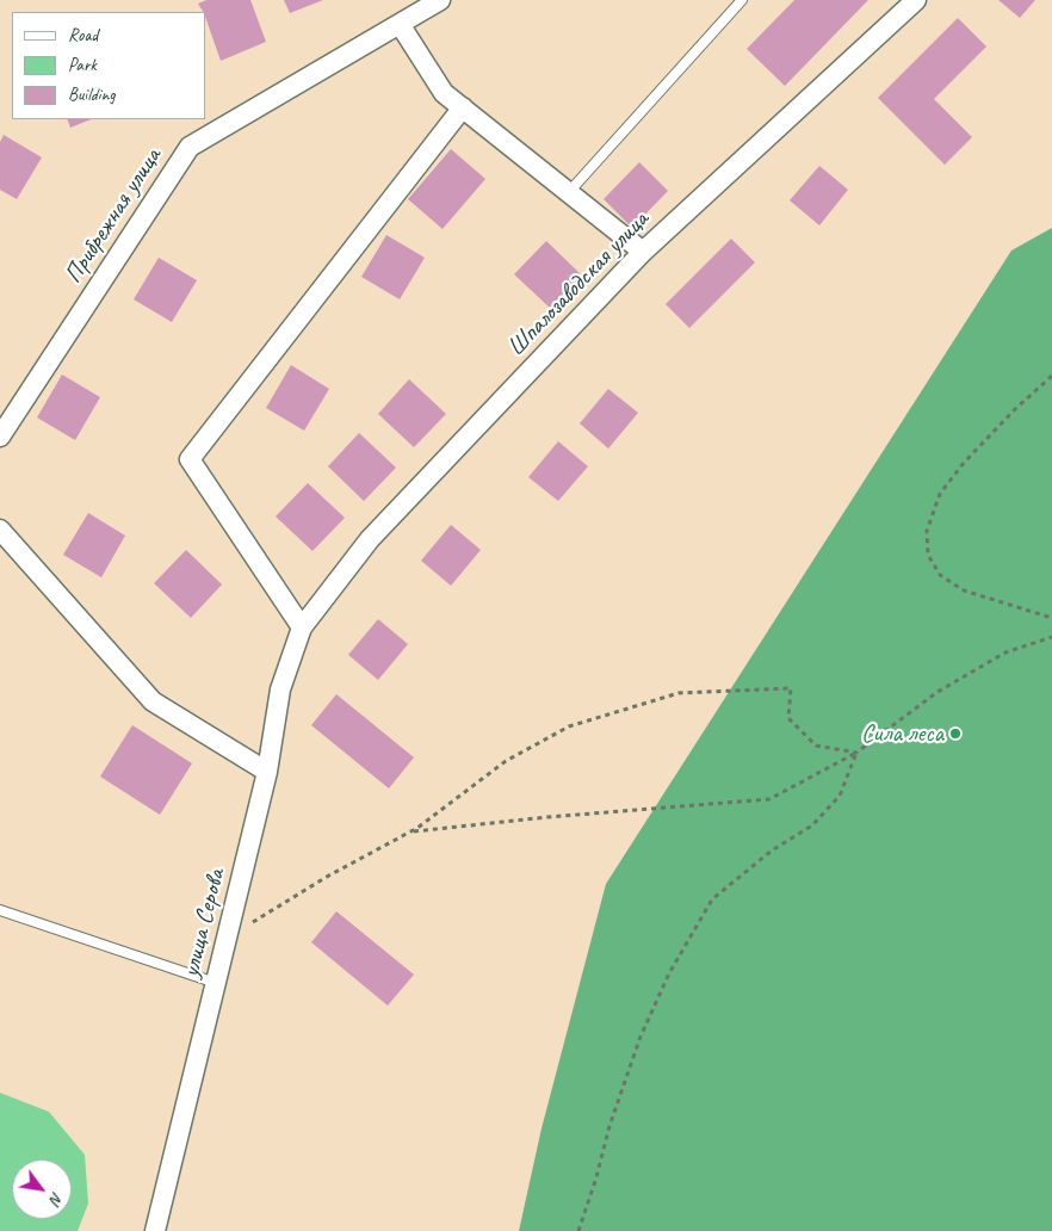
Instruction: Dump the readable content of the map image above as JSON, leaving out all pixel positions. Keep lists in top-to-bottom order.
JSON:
{
  "streets": {
    "street": ["Прибрежная улица", "Шпалозаводская улица", "улица Серова"]
  },
  "crossings": [
    ["Шпалозаводская улица", "улица Серова"]
  ],
  "places": ["Сила леса"],
  "legend": ["Road", "Park", "Building"],
  "north": "bottom right"
}
